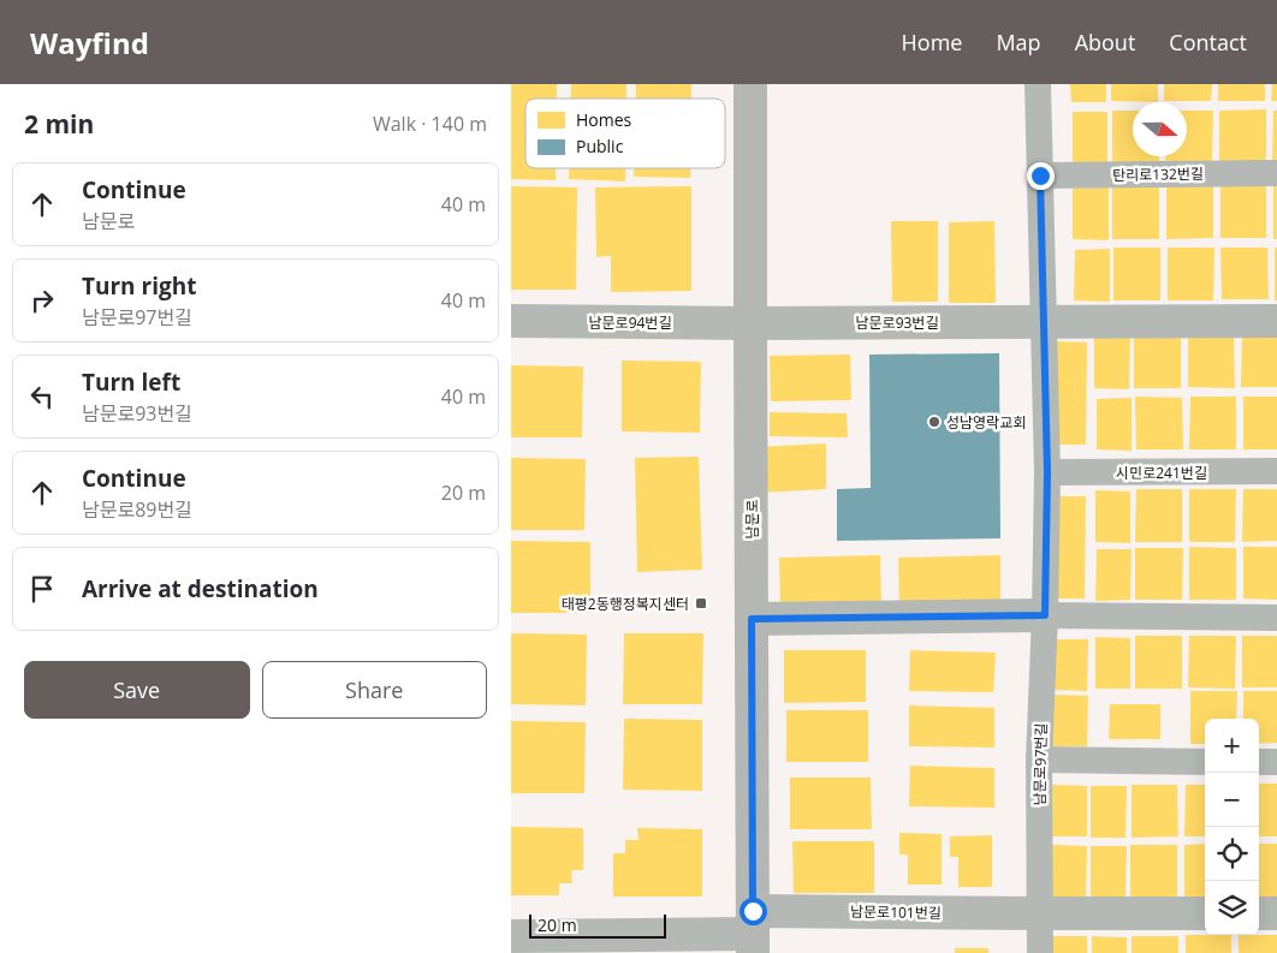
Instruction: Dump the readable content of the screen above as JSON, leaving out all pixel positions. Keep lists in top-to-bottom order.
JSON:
{
  "streets": {
    "main road": ["남문로"],
    "street": ["남문로94번길", "남문로93번길", "남문로101번길"],
    "lane": ["탄리로132번길", "시민로241번길", "남문로97번길"]
  },
  "crossings": [
    ["남문로94번길", "남문로93번길"],
    ["남문로94번길", "남문로"],
    ["남문로93번길", "남문로"],
    ["남문로", "남문로101번길"],
    ["남문로97번길", "남문로101번길"]
  ],
  "places": {
    "other": ["성남영락교회"],
    "transit": ["태평2동행정복지센터"]
  },
  "legend": ["Homes", "Public"],
  "scale_bar": "20 m",
  "north": "right",
  "page": {
    "header": "Wayfind",
    "nav": [
      "Home",
      "Map",
      "About",
      "Contact"
    ],
    "heading": ["2 min", "Walk · 140 m"],
    "list": [
      ["Continue", "남문로", "40 m"],
      ["Turn right", "남문로97번길", "40 m"],
      ["Turn left", "남문로93번길", "40 m"],
      ["Continue", "남문로89번길", "20 m"],
      "Arrive at destination"
    ],
    "buttons": ["Save", "Share"],
    "map_buttons": ["+", "−"],
    "scale": "20 m"
  }
}
